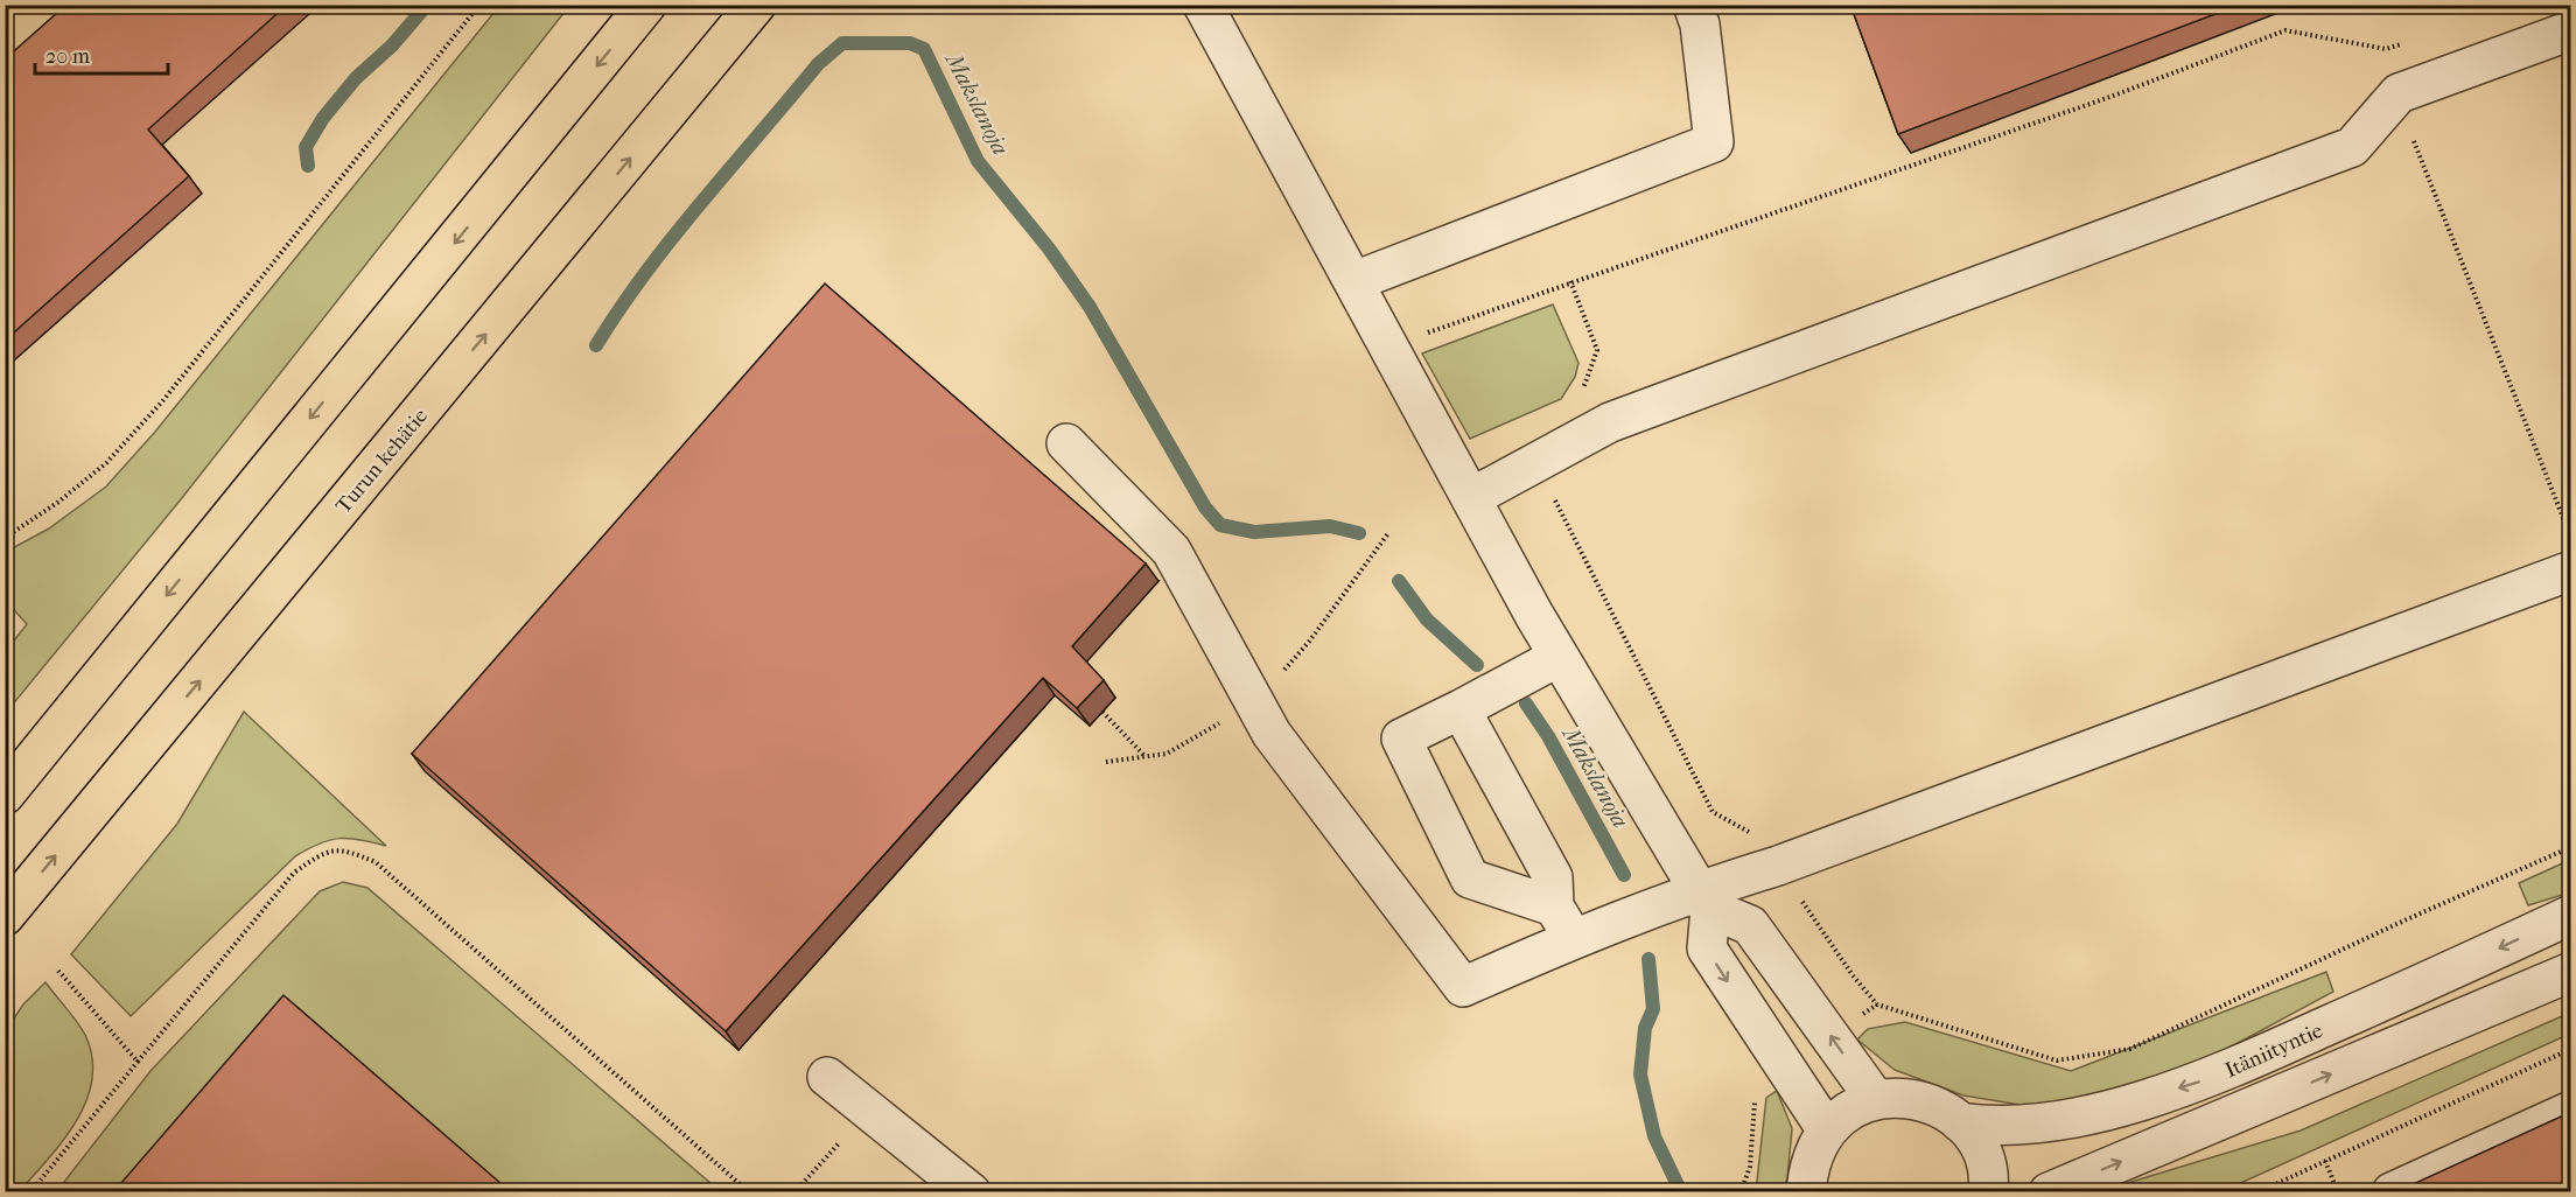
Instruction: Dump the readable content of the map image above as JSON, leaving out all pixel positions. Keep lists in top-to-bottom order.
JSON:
{
  "streets": {
    "highway": ["Turun kehätie"],
    "street": ["Itäniityntie"]
  },
  "water": ["Makslanoja"],
  "scale_bar": "20 m"
}
